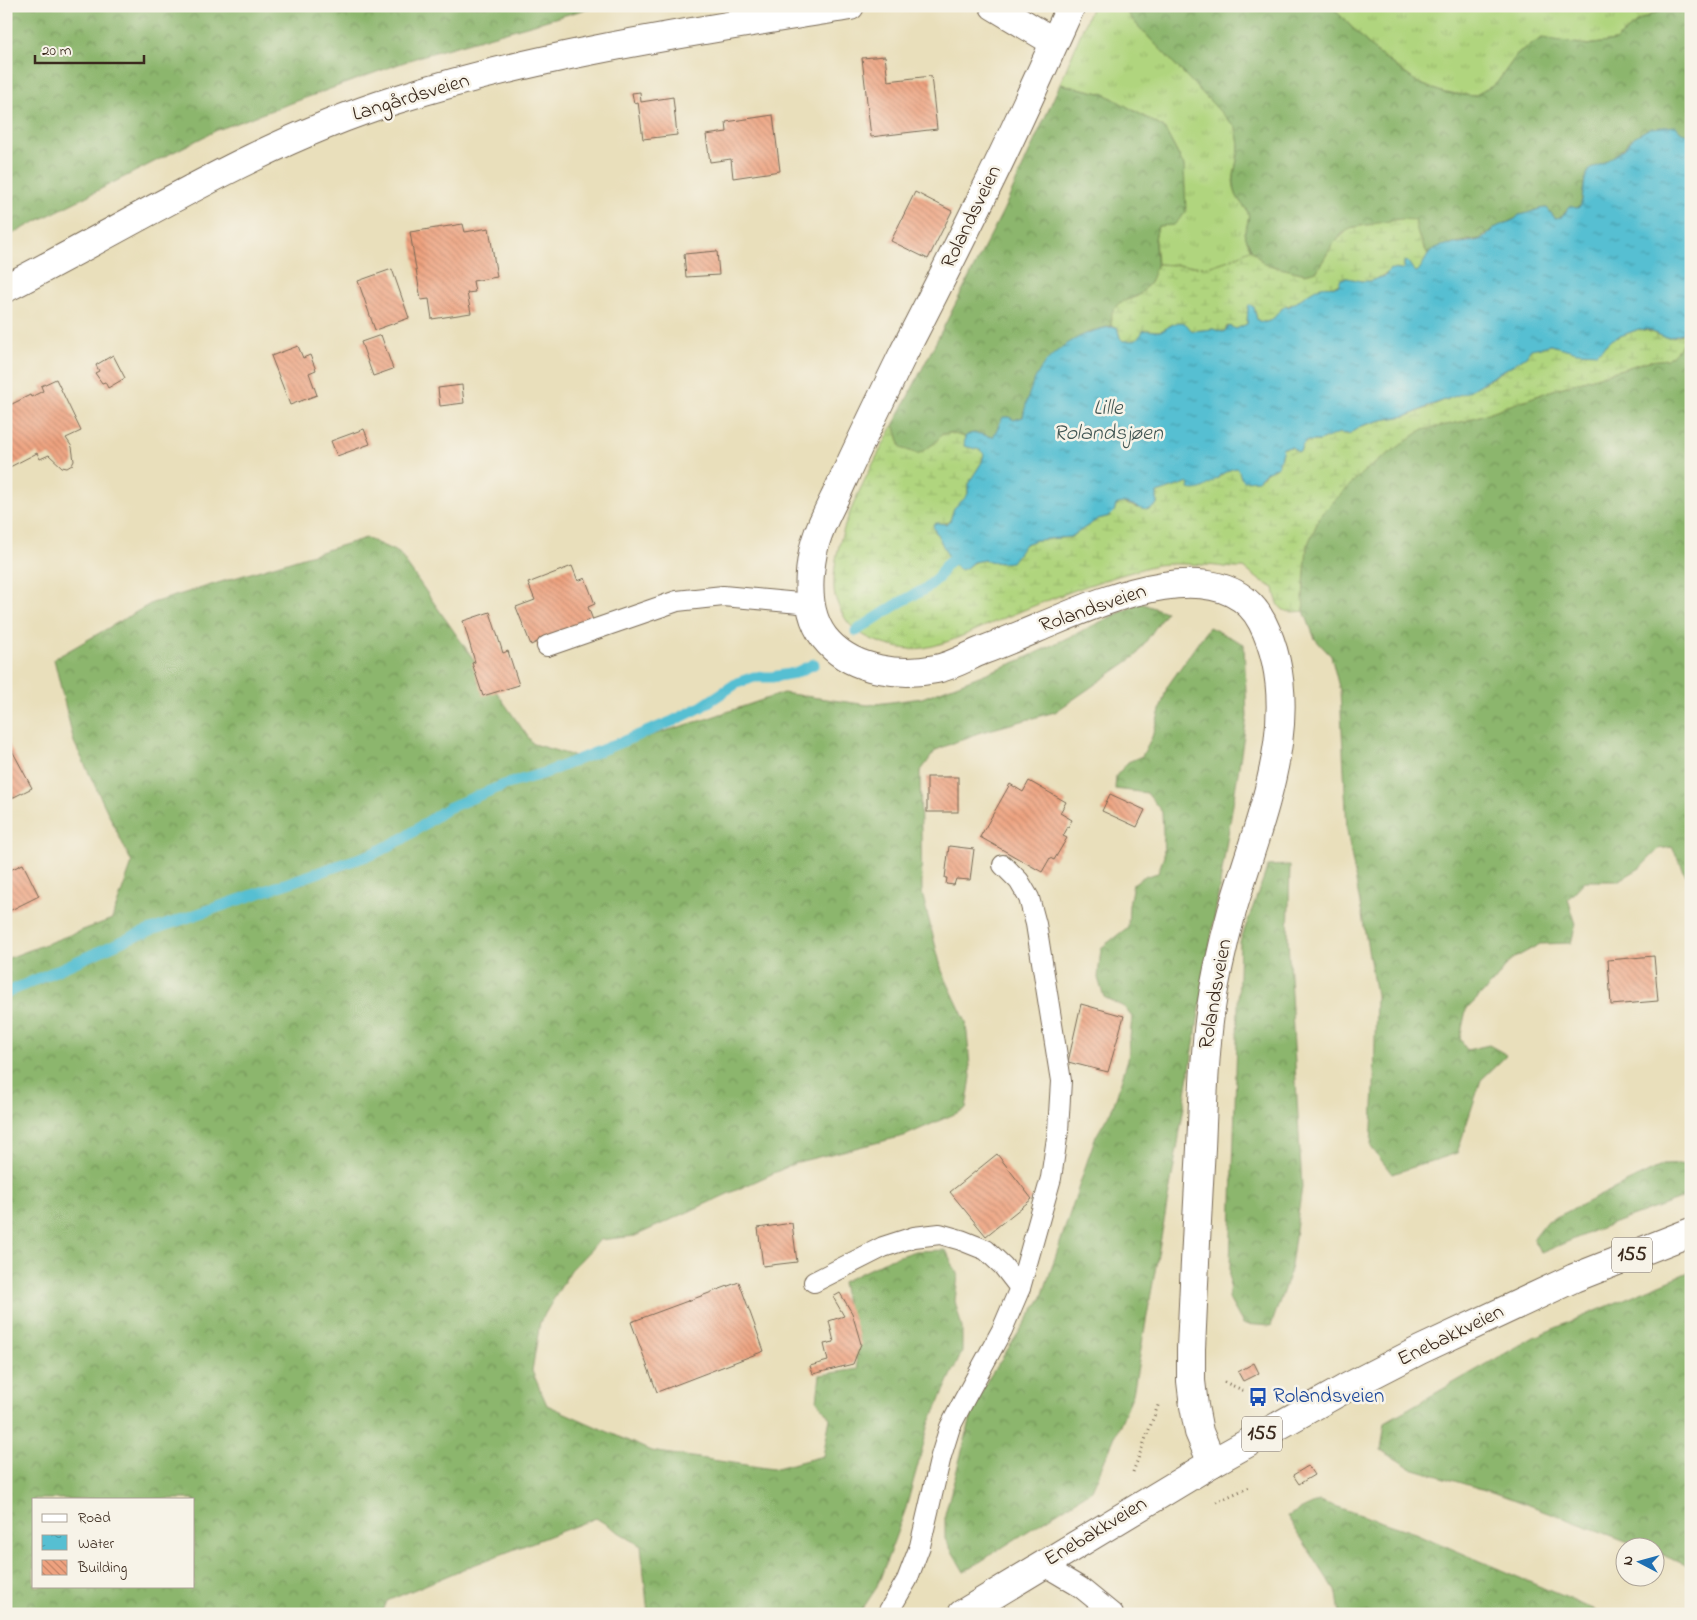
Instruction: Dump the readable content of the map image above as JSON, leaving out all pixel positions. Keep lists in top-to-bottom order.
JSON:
{
  "streets": {
    "street": [
      "Langårdsveien",
      "Rolandsveien",
      "155",
      "Enebakkveien"
    ]
  },
  "crossings": [
    ["Rolandsveien", "Enebakkveien"]
  ],
  "water": ["Lille Rolandsjøen"],
  "places": {
    "bus stop": ["Rolandsveien"]
  },
  "legend": ["Road", "Water", "Building"],
  "scale_bar": "20 m",
  "north": "left"
}
